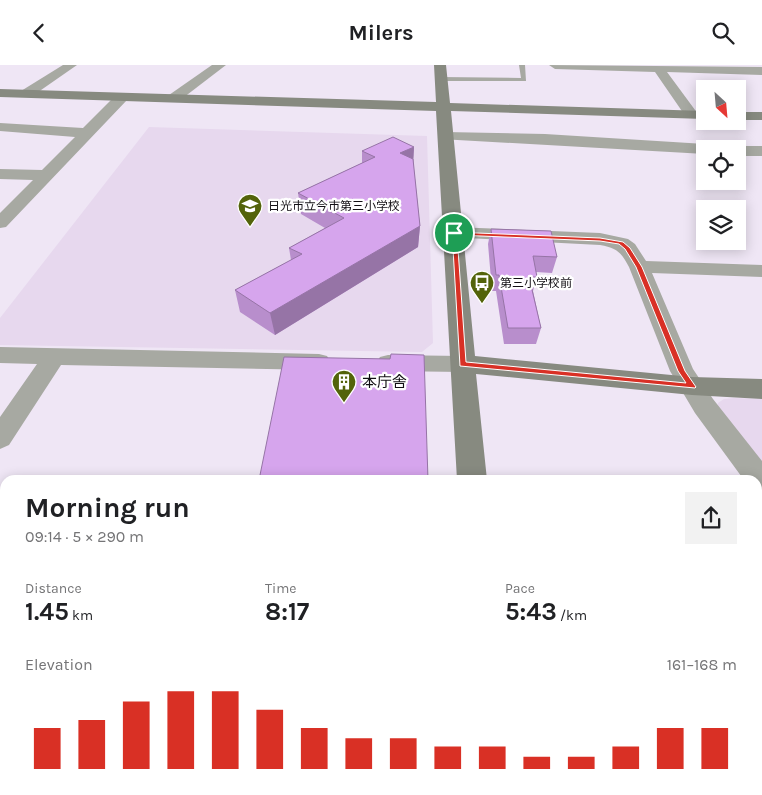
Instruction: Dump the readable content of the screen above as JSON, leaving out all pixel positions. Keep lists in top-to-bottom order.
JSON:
{
  "places": {
    "school or university": ["日光市立今市第三小学校"],
    "bus stop": ["第三小学校前"],
    "building": ["本庁舎"]
  },
  "north": "bottom right",
  "page": {
    "header": "Milers",
    "heading": ["Morning run", "09:14 · 5 × 290 m"],
    "stats": [
      ["Distance", "1.45 km"],
      ["Time", "8:17"],
      ["Pace", "5:43 /km"]
    ],
    "chart": ["Elevation", "161–168 m"]
  }
}
